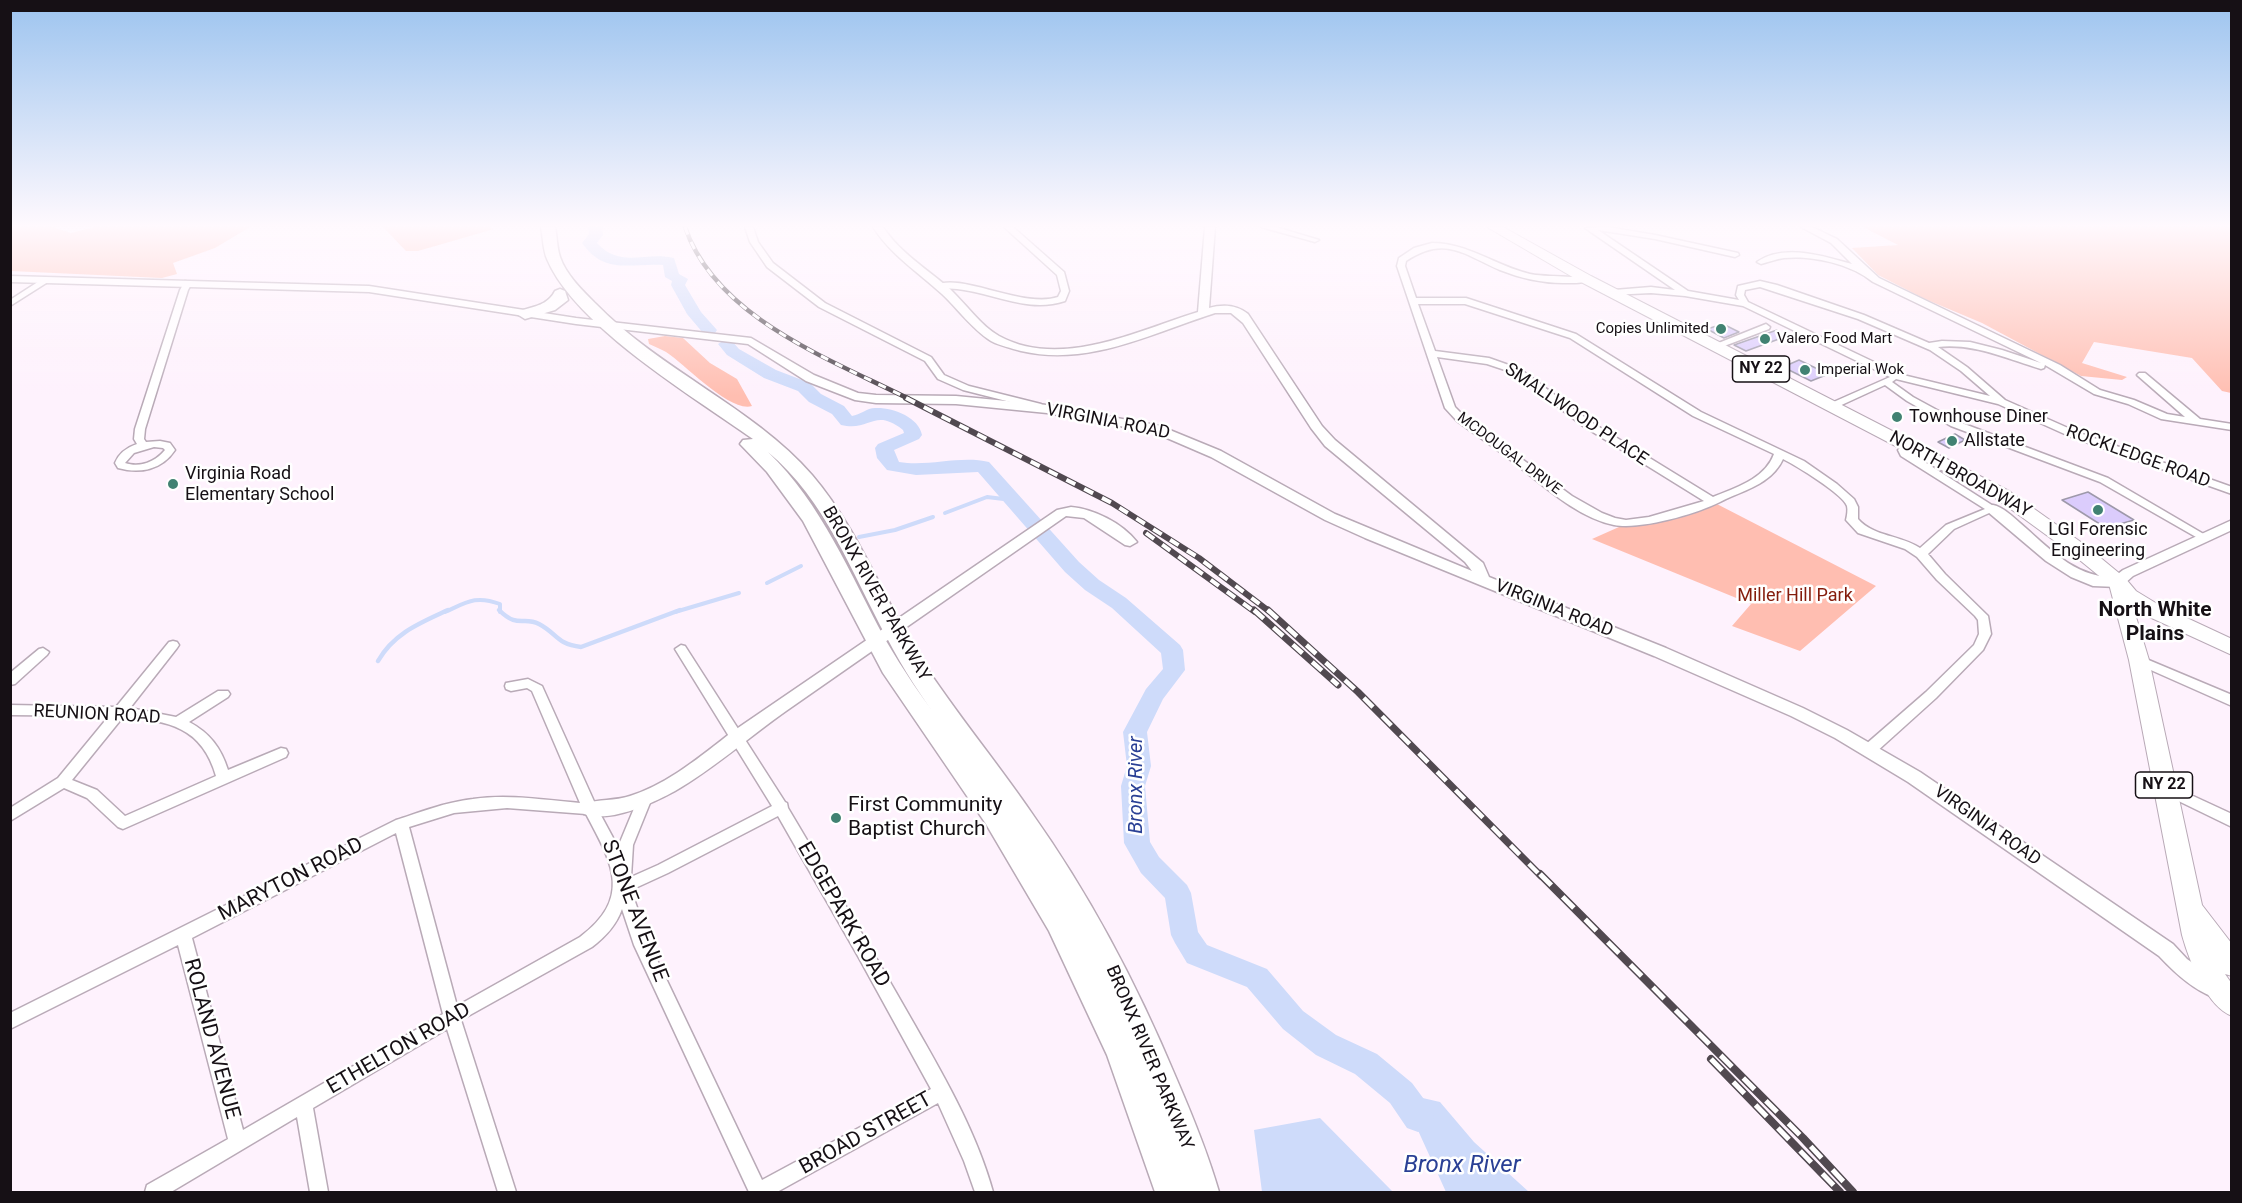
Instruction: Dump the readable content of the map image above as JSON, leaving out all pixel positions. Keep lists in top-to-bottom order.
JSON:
{
  "streets": {
    "highway": ["BRONX RIVER PARKWAY"],
    "main road": ["NY 22", "NORTH BROADWAY"],
    "street": [
      "SMALLWOOD PLACE",
      "VIRGINIA ROAD",
      "MCDOUGAL DRIVE",
      "ROCKLEDGE ROAD",
      "REUNION ROAD",
      "MARYTON ROAD",
      "STONE AVENUE",
      "EDGEPARK ROAD",
      "ROLAND AVENUE",
      "ETHELTON ROAD",
      "BROAD STREET"
    ]
  },
  "crossings": [
    ["NY 22", "VIRGINIA ROAD"],
    ["NY 22", "NORTH BROADWAY"],
    ["SMALLWOOD PLACE", "MCDOUGAL DRIVE"],
    ["VIRGINIA ROAD", "BRONX RIVER PARKWAY"],
    ["MARYTON ROAD", "STONE AVENUE"],
    ["MARYTON ROAD", "ROLAND AVENUE"],
    ["STONE AVENUE", "ETHELTON ROAD"],
    ["STONE AVENUE", "BROAD STREET"],
    ["EDGEPARK ROAD", "BROAD STREET"],
    ["ROLAND AVENUE", "ETHELTON ROAD"]
  ],
  "districts": ["North White Plains"],
  "water": ["Bronx River"],
  "parks": ["Miller Hill Park"],
  "places": [
    "Copies Unlimited",
    "Valero Food Mart",
    "Imperial Wok",
    "Townhouse Diner",
    "Allstate",
    "Virginia Road Elementary School",
    "LGI Forensic Engineering",
    "First Community Baptist Church"
  ]
}
